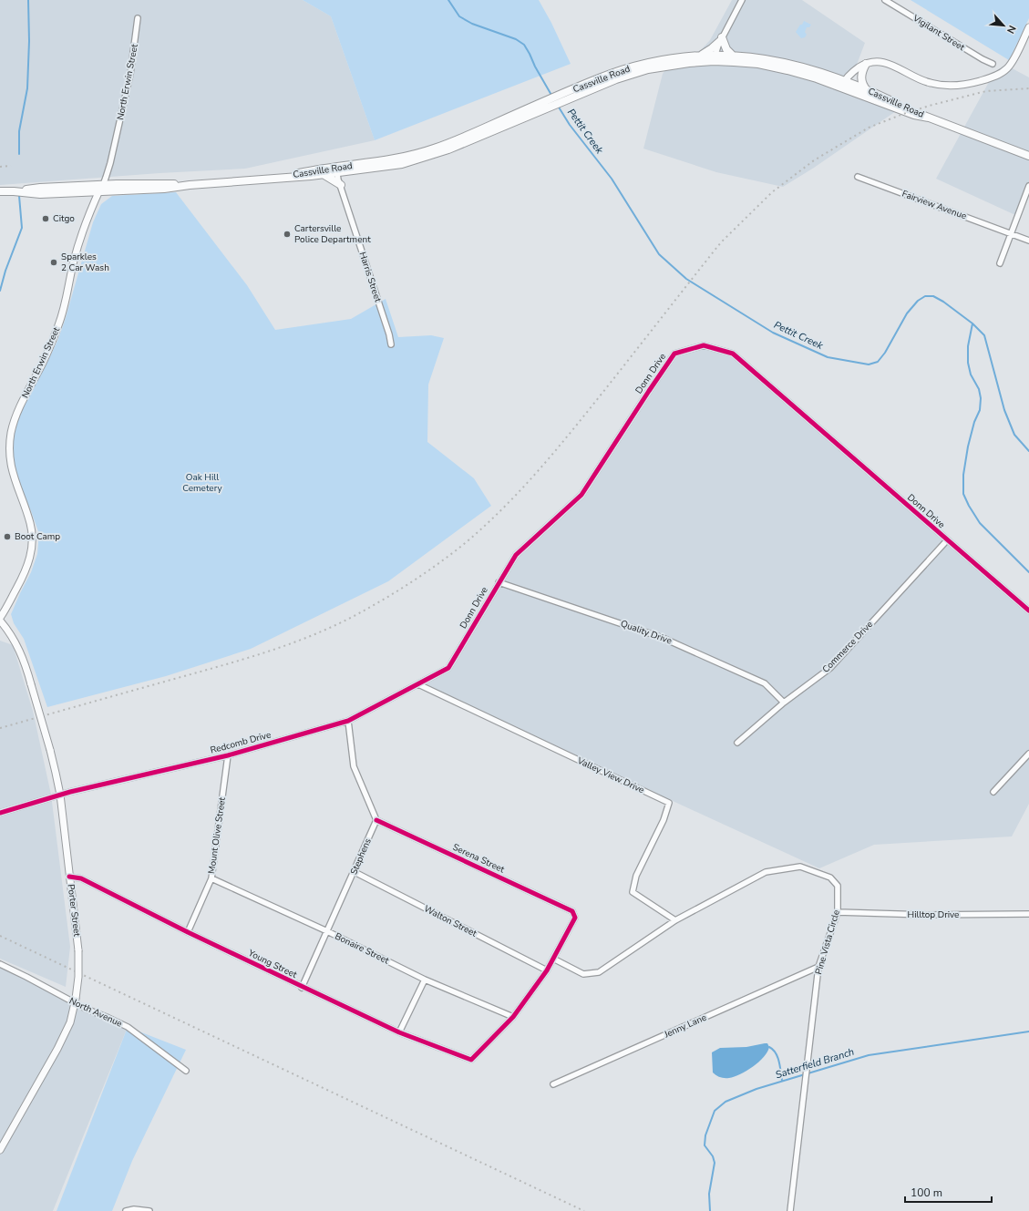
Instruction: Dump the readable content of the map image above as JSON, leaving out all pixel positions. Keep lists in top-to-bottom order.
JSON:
{
  "streets": {
    "main road": ["Cassville Road"],
    "street": [
      "Vigilant Street",
      "North Erwin Street",
      "Fairview Avenue",
      "Harris Street",
      "Donn Drive",
      "Quality Drive",
      "Commerce Drive",
      "Redcomb Drive",
      "Valley View Drive",
      "Mount Olive Street",
      "Stephens",
      "Serena Street",
      "Porter Street",
      "Hilltop Drive",
      "Walton Street",
      "Pine Vista Circle",
      "Bonaire Street",
      "Young Street",
      "North Avenue",
      "Jenny Lane"
    ]
  },
  "crossings": [
    ["Cassville Road", "North Erwin Street"],
    ["Cassville Road", "Harris Street"],
    ["North Erwin Street", "Porter Street"],
    ["Donn Drive", "Quality Drive"],
    ["Donn Drive", "Commerce Drive"],
    ["Donn Drive", "Redcomb Drive"],
    ["Donn Drive", "Valley View Drive"],
    ["Quality Drive", "Commerce Drive"],
    ["Redcomb Drive", "Valley View Drive"],
    ["Redcomb Drive", "Mount Olive Street"],
    ["Redcomb Drive", "Porter Street"],
    ["Valley View Drive", "Pine Vista Circle"],
    ["Mount Olive Street", "Bonaire Street"],
    ["Mount Olive Street", "Young Street"],
    ["Stephens", "Serena Street"],
    ["Stephens", "Walton Street"],
    ["Stephens", "Bonaire Street"],
    ["Stephens", "Young Street"],
    ["Serena Street", "Pine Vista Circle"],
    ["Porter Street", "Young Street"],
    ["Porter Street", "North Avenue"],
    ["Hilltop Drive", "Pine Vista Circle"],
    ["Pine Vista Circle", "Jenny Lane"],
    ["Bonaire Street", "Young Street"]
  ],
  "water": ["Pettit Creek", "Satterfield Branch"],
  "parks": ["Oak Hill Cemetery"],
  "places": [
    "Citgo",
    "Cartersville Police Department",
    "Sparkles 2 Car Wash",
    "Boot Camp"
  ],
  "scale_bar": "100 m",
  "north": "bottom right"
}
